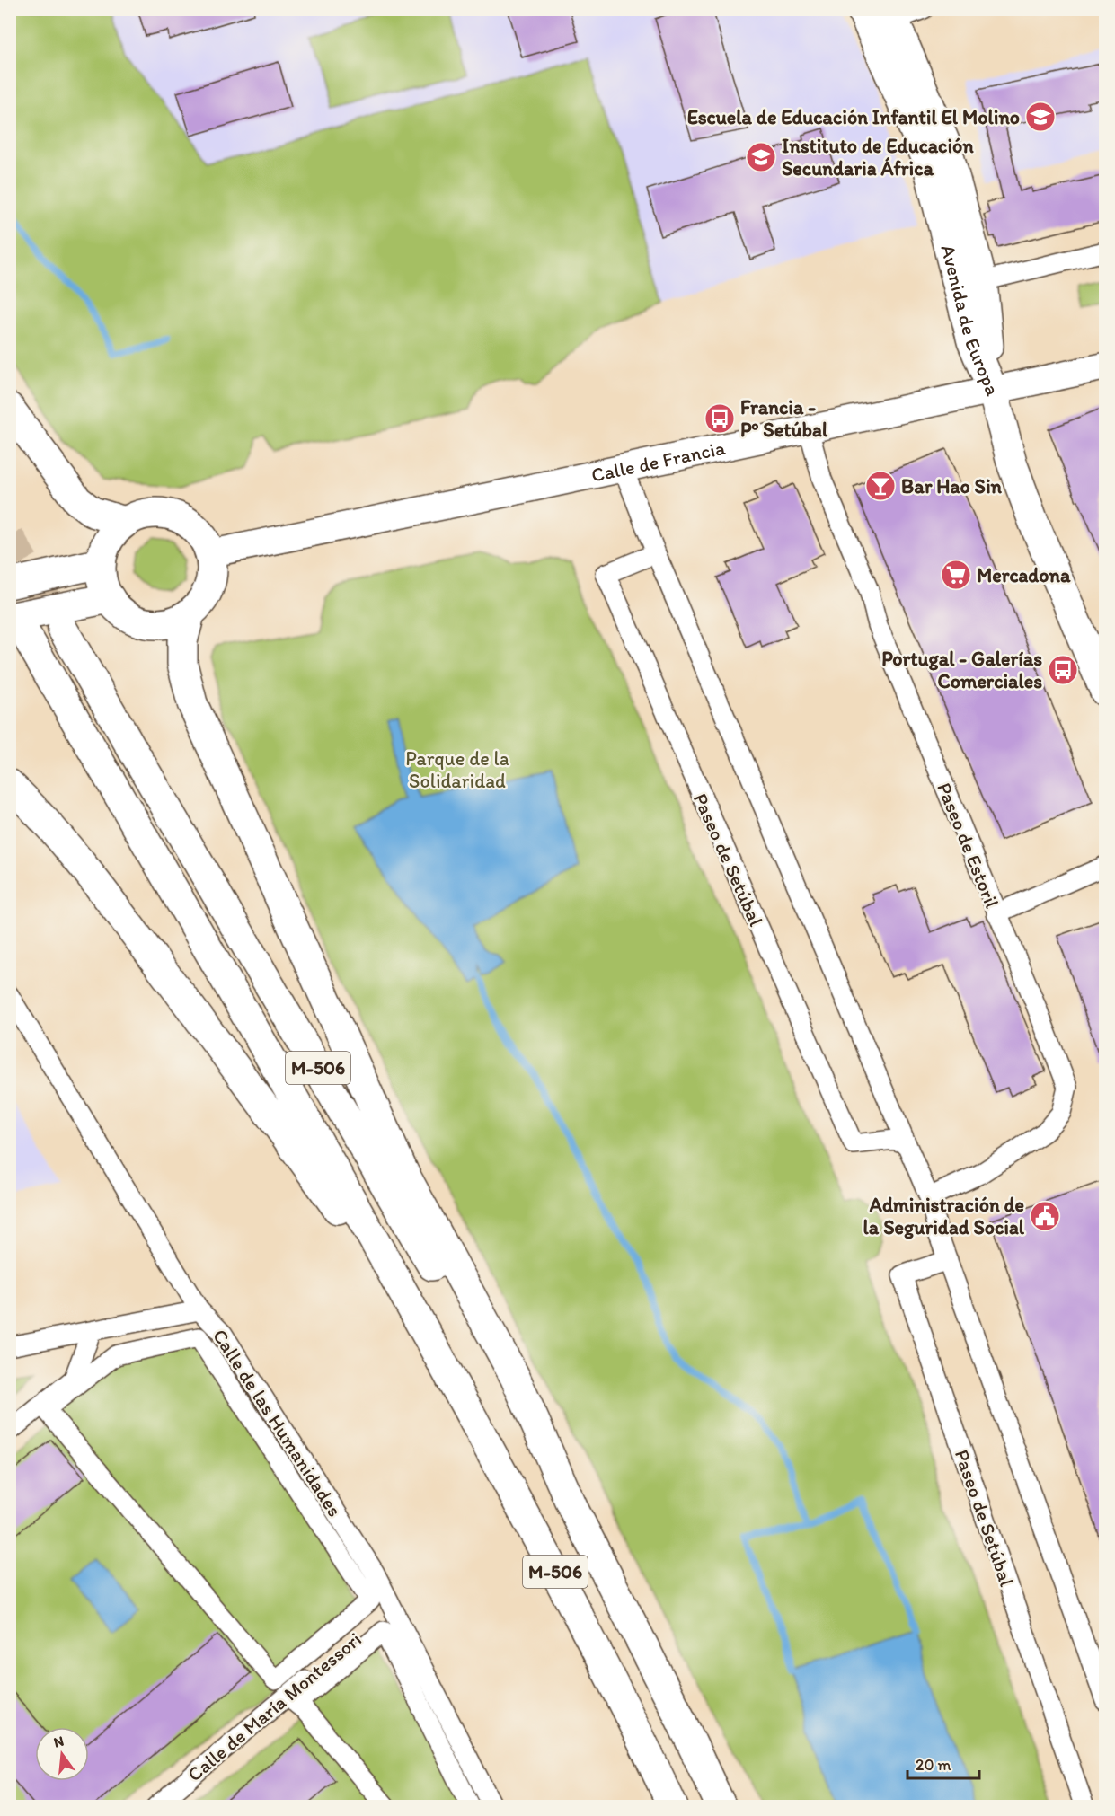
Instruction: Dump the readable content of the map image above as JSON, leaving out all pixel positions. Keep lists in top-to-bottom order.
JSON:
{
  "streets": {
    "main road": ["Avenida de Europa", "Calle de Francia", "M-506"],
    "street": [
      "Paseo de Estoril",
      "Paseo de Setúbal",
      "Calle de las Humanidades",
      "Calle de María Montessori"
    ]
  },
  "crossings": [
    ["Avenida de Europa", "Calle de Francia"],
    ["Calle de Francia", "Paseo de Estoril"],
    ["Calle de las Humanidades", "Calle de María Montessori"]
  ],
  "parks": ["Parque de la Solidaridad"],
  "places": {
    "school or university": ["Escuela de Educación Infantil El Molino", "Instituto de Educación Secundaria África"],
    "bus stop": ["Francia - Pº Setúbal", "Portugal - Galerías Comerciales"],
    "bar": ["Bar Hao Sin"],
    "supermarket": ["Mercadona"],
    "public building": ["Administración de la Seguridad Social"]
  },
  "scale_bar": "20 m",
  "north": "top"
}
